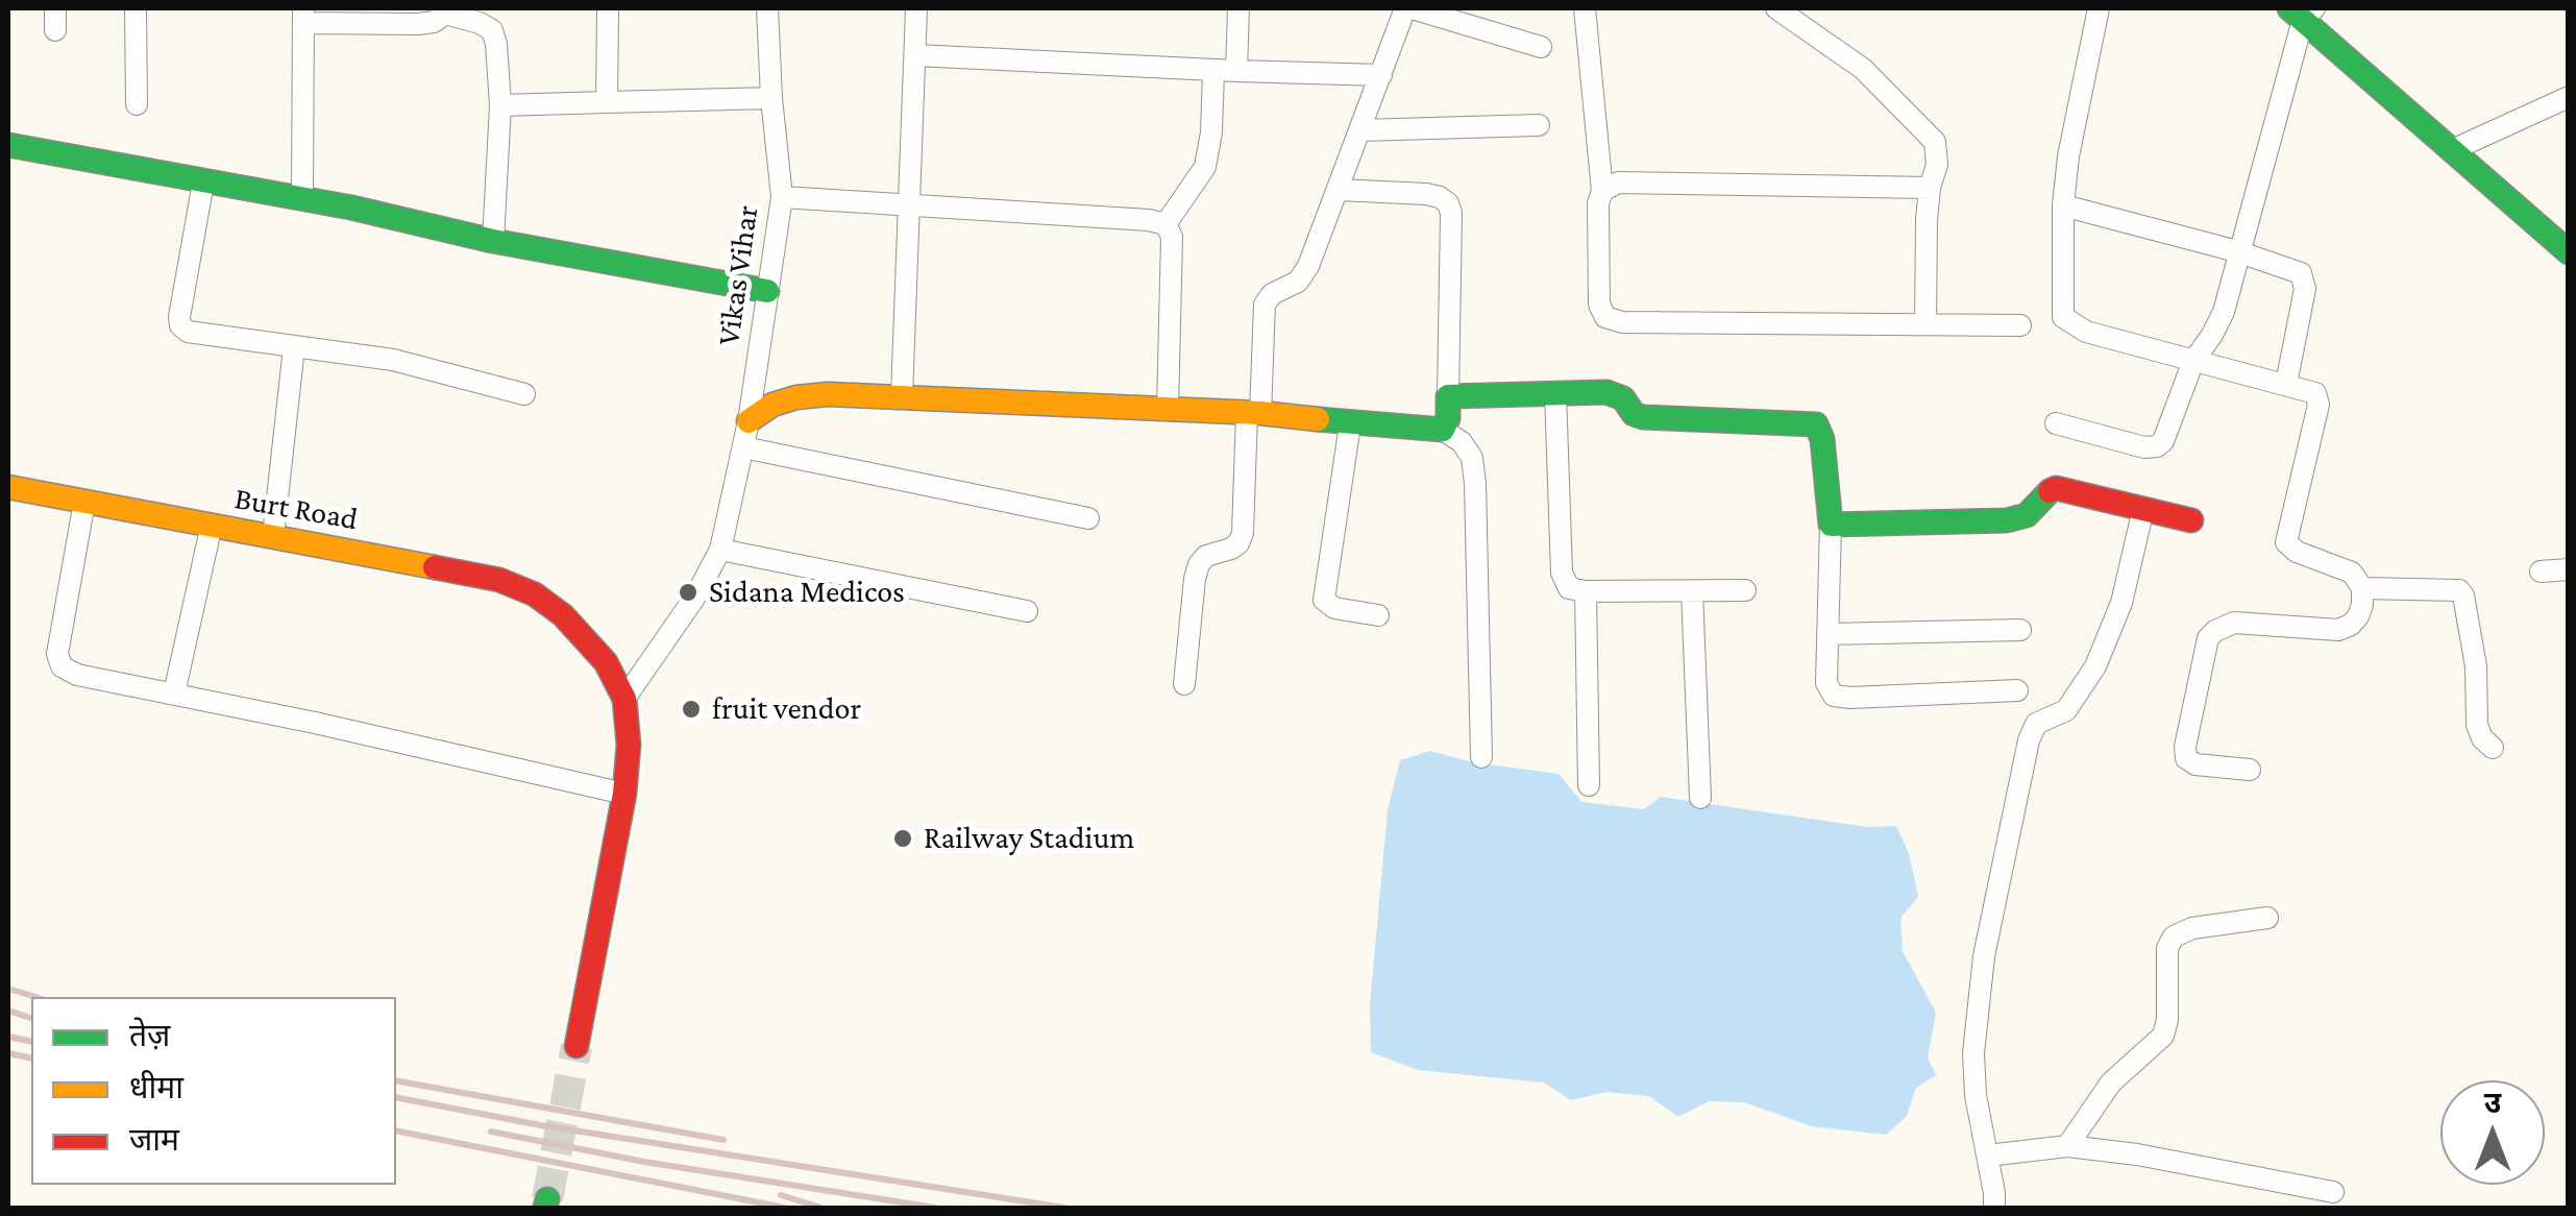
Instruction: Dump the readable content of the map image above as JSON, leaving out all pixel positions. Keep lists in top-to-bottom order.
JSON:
{
  "streets": {
    "street": ["Vikas Vihar", "Burt Road"]
  },
  "crossings": [
    ["Vikas Vihar", "Burt Road"]
  ],
  "places": ["Sidana Medicos", "fruit vendor", "Railway Stadium"],
  "legend": ["तेज़", "धीमा", "जाम"],
  "north": "top"
}
